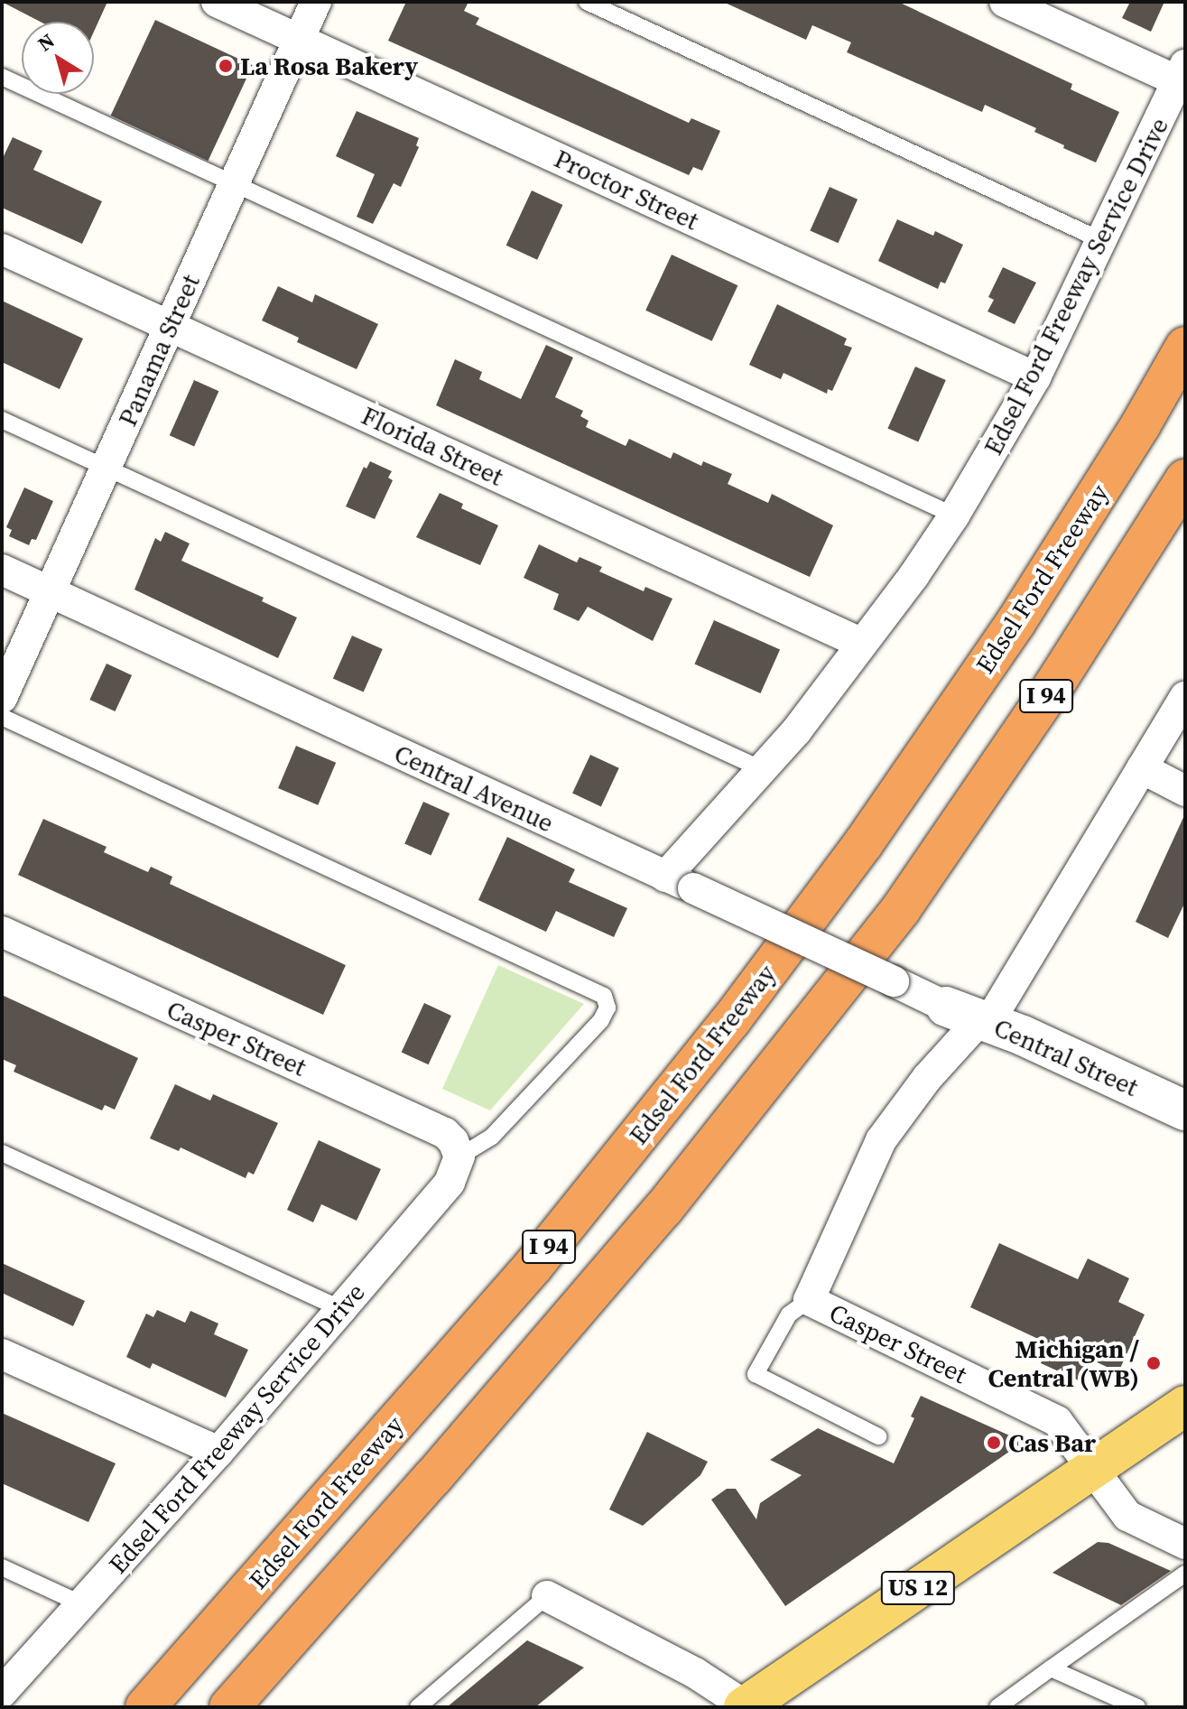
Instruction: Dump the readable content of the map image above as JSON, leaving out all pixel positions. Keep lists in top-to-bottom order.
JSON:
{
  "streets": {
    "highway": ["Edsel Ford Freeway", "I 94"],
    "main road": ["US 12"],
    "street": [
      "Proctor Street",
      "Edsel Ford Freeway Service Drive",
      "Panama Street",
      "Florida Street",
      "Central Avenue",
      "Casper Street",
      "Central Street"
    ]
  },
  "crossings": [
    ["Proctor Street", "Edsel Ford Freeway Service Drive"],
    ["Proctor Street", "Panama Street"],
    ["Edsel Ford Freeway Service Drive", "Florida Street"],
    ["Edsel Ford Freeway Service Drive", "Central Avenue"],
    ["Edsel Ford Freeway Service Drive", "Casper Street"],
    ["Panama Street", "Florida Street"],
    ["Panama Street", "Central Avenue"],
    ["Central Avenue", "Central Street"],
    ["Casper Street", "US 12"]
  ],
  "places": ["La Rosa Bakery", "Michigan / Central (WB)", "Cas Bar"],
  "north": "top left"
}
